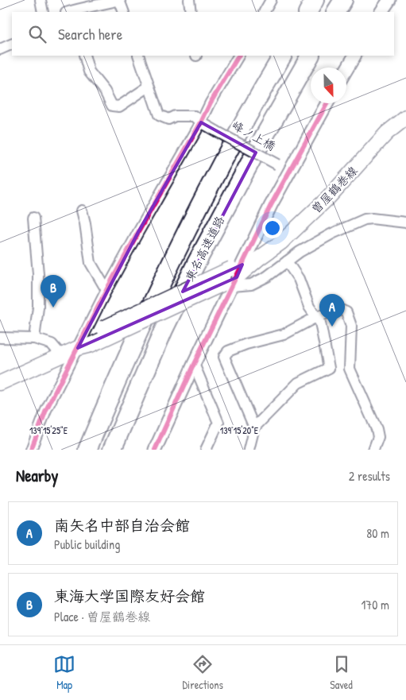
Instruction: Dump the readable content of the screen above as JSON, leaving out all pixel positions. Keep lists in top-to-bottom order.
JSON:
{
  "streets": {
    "highway": ["東名高速道路"],
    "main road": ["曽屋鶴巻線"],
    "street": ["峰ノ上橋"]
  },
  "north": "bottom",
  "page": {
    "search": "Search here",
    "pins": ["B", "A"],
    "heading": ["Nearby", "2 results"],
    "list": [
      {
        "mark": "A",
        "name": "南矢名中部自治会館",
        "note": "Public building",
        "value": "80 m"
      },
      {
        "mark": "B",
        "name": "東海大学国際友好会館",
        "note": "Place · 曽屋鶴巻線",
        "value": "170 m"
      }
    ],
    "nav": ["Map", "Directions", "Saved"]
  },
  "coordinates": ["139°15'25\"E", "139°15'20\"E"]
}
